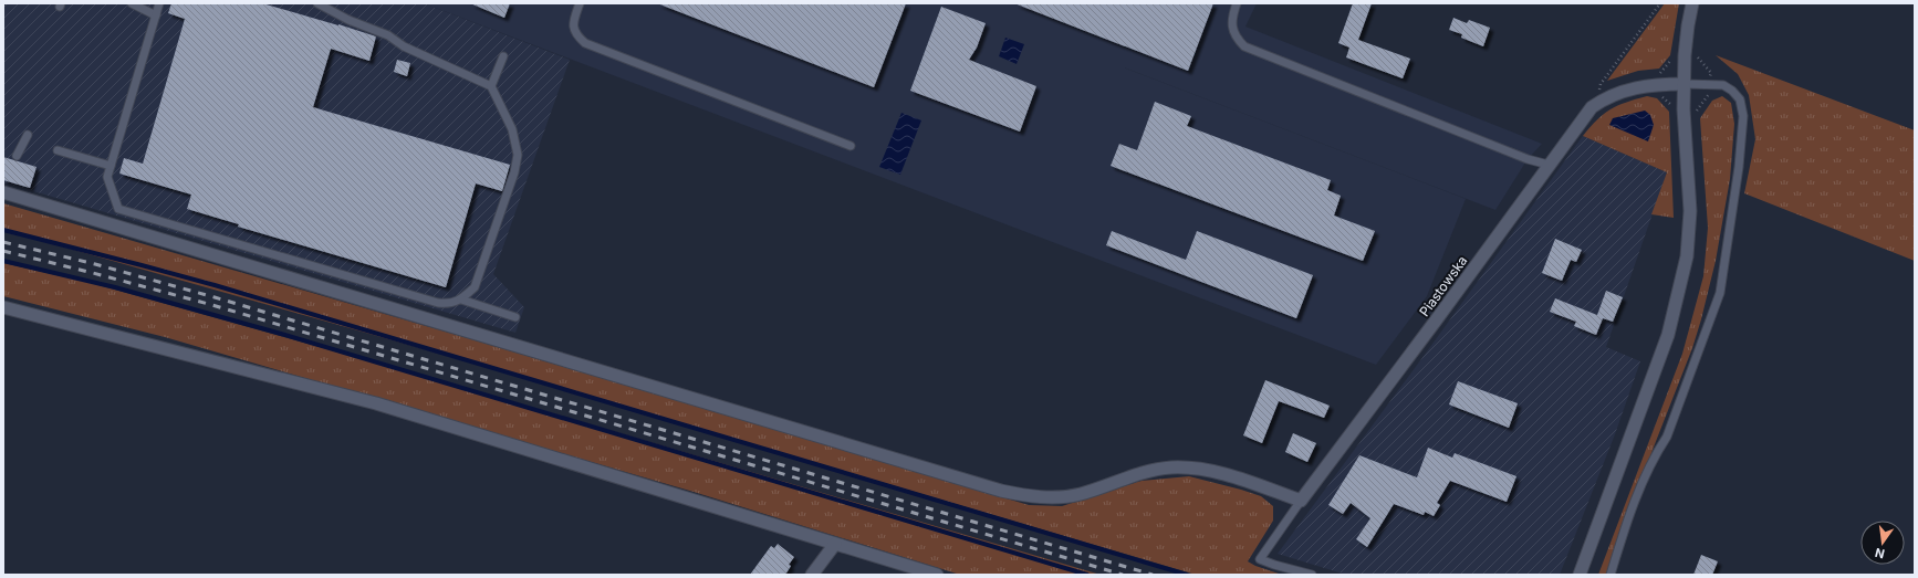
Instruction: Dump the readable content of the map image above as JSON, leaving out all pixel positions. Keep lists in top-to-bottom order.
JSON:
{
  "streets": {
    "street": ["Piastowska"]
  },
  "north": "bottom"
}
